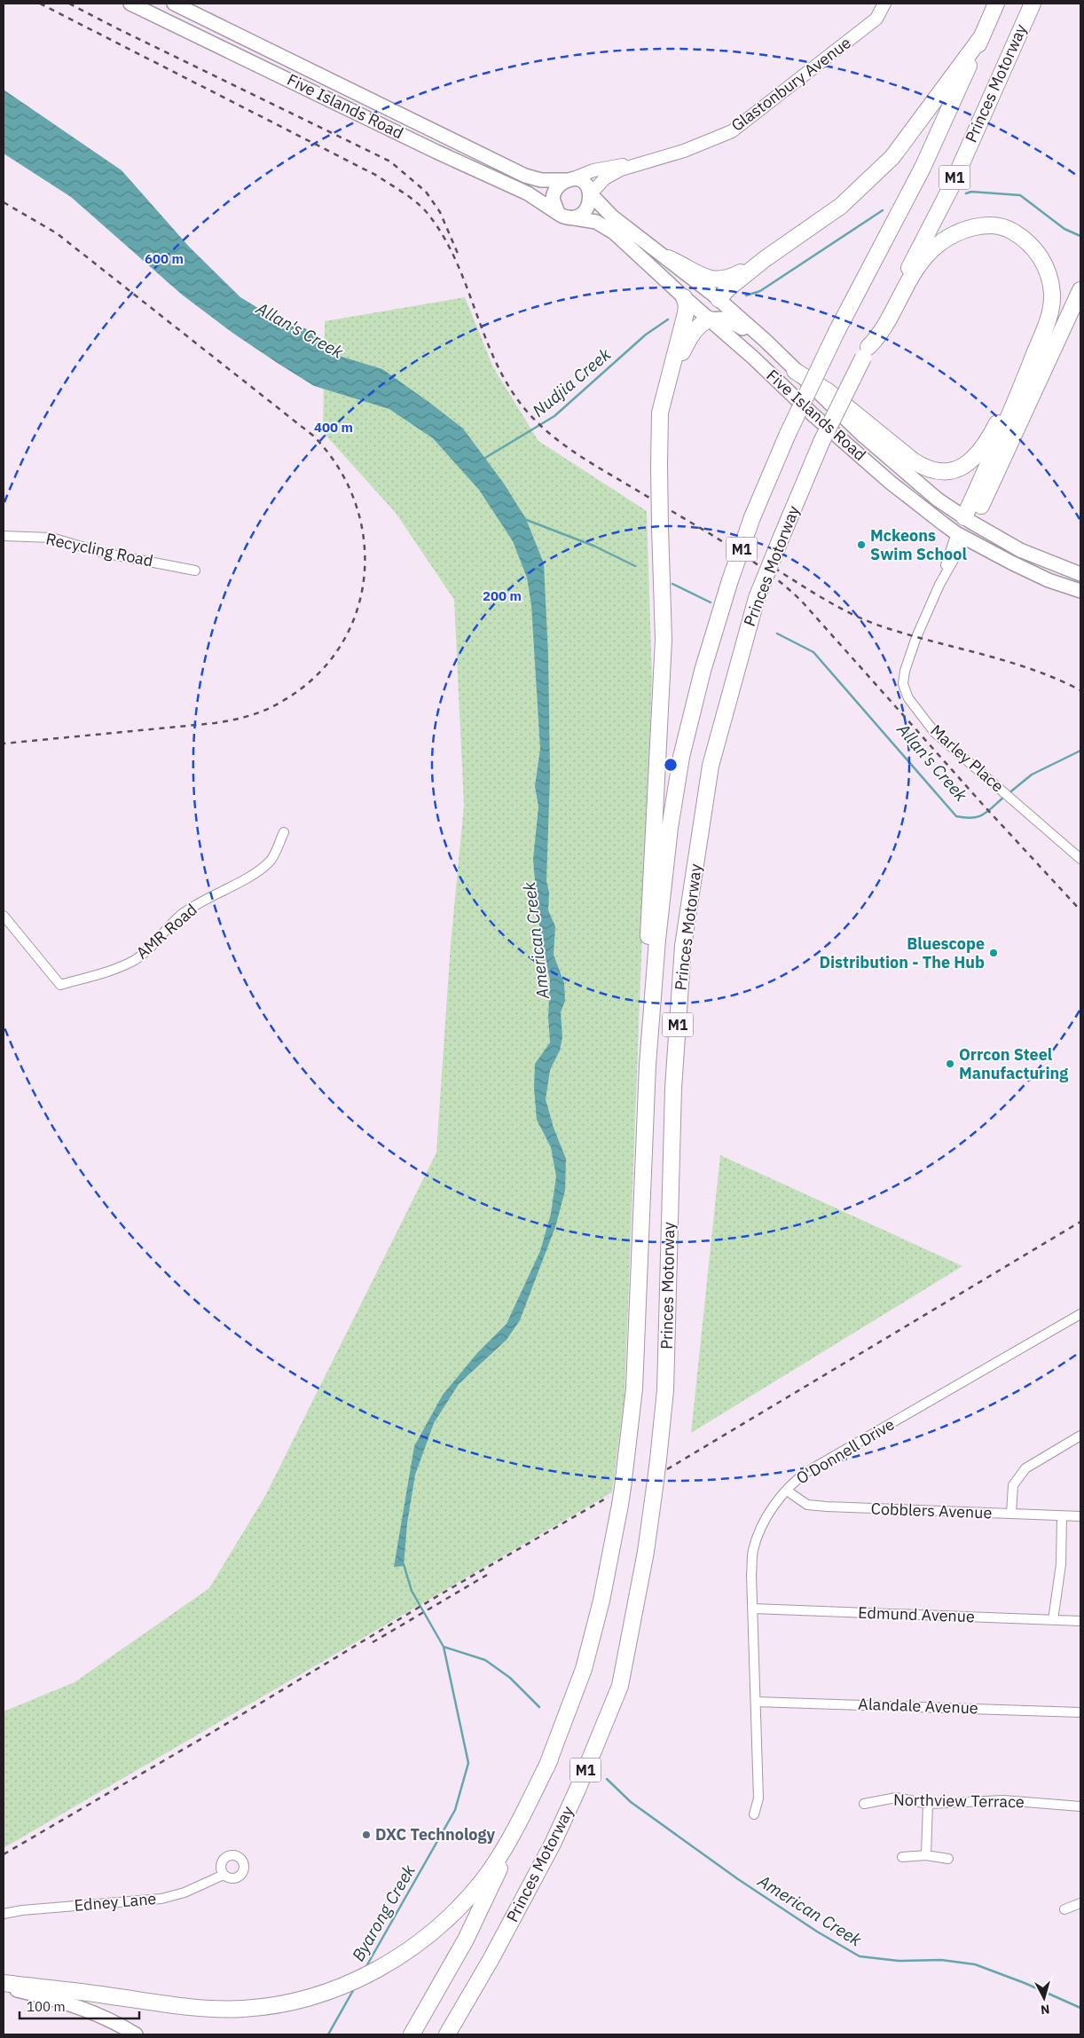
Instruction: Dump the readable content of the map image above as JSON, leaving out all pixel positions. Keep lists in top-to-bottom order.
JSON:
{
  "streets": {
    "highway": ["Princes Motorway", "M1"],
    "main road": ["Glastonbury Avenue", "Five Islands Road"],
    "street": [
      "Recycling Road",
      "Marley Place",
      "AMR Road",
      "O'Donnell Drive",
      "Cobblers Avenue",
      "Edmund Avenue",
      "Alandale Avenue",
      "Northview Terrace",
      "Edney Lane"
    ]
  },
  "crossings": [
    ["Glastonbury Avenue", "Five Islands Road"],
    ["Five Islands Road", "Marley Place"],
    ["O'Donnell Drive", "Cobblers Avenue"],
    ["O'Donnell Drive", "Edmund Avenue"],
    ["O'Donnell Drive", "Alandale Avenue"]
  ],
  "water": [
    "Allan's Creek",
    "Nudjia Creek",
    "American Creek",
    "Byarong Creek"
  ],
  "places": [
    "Mckeons Swim School",
    "Bluescope Distribution - The Hub",
    "Orrcon Steel Manufacturing",
    "DXC Technology"
  ],
  "scale_bar": "100 m",
  "north": "bottom",
  "rings": ["600 m", "400 m", "200 m"]
}
